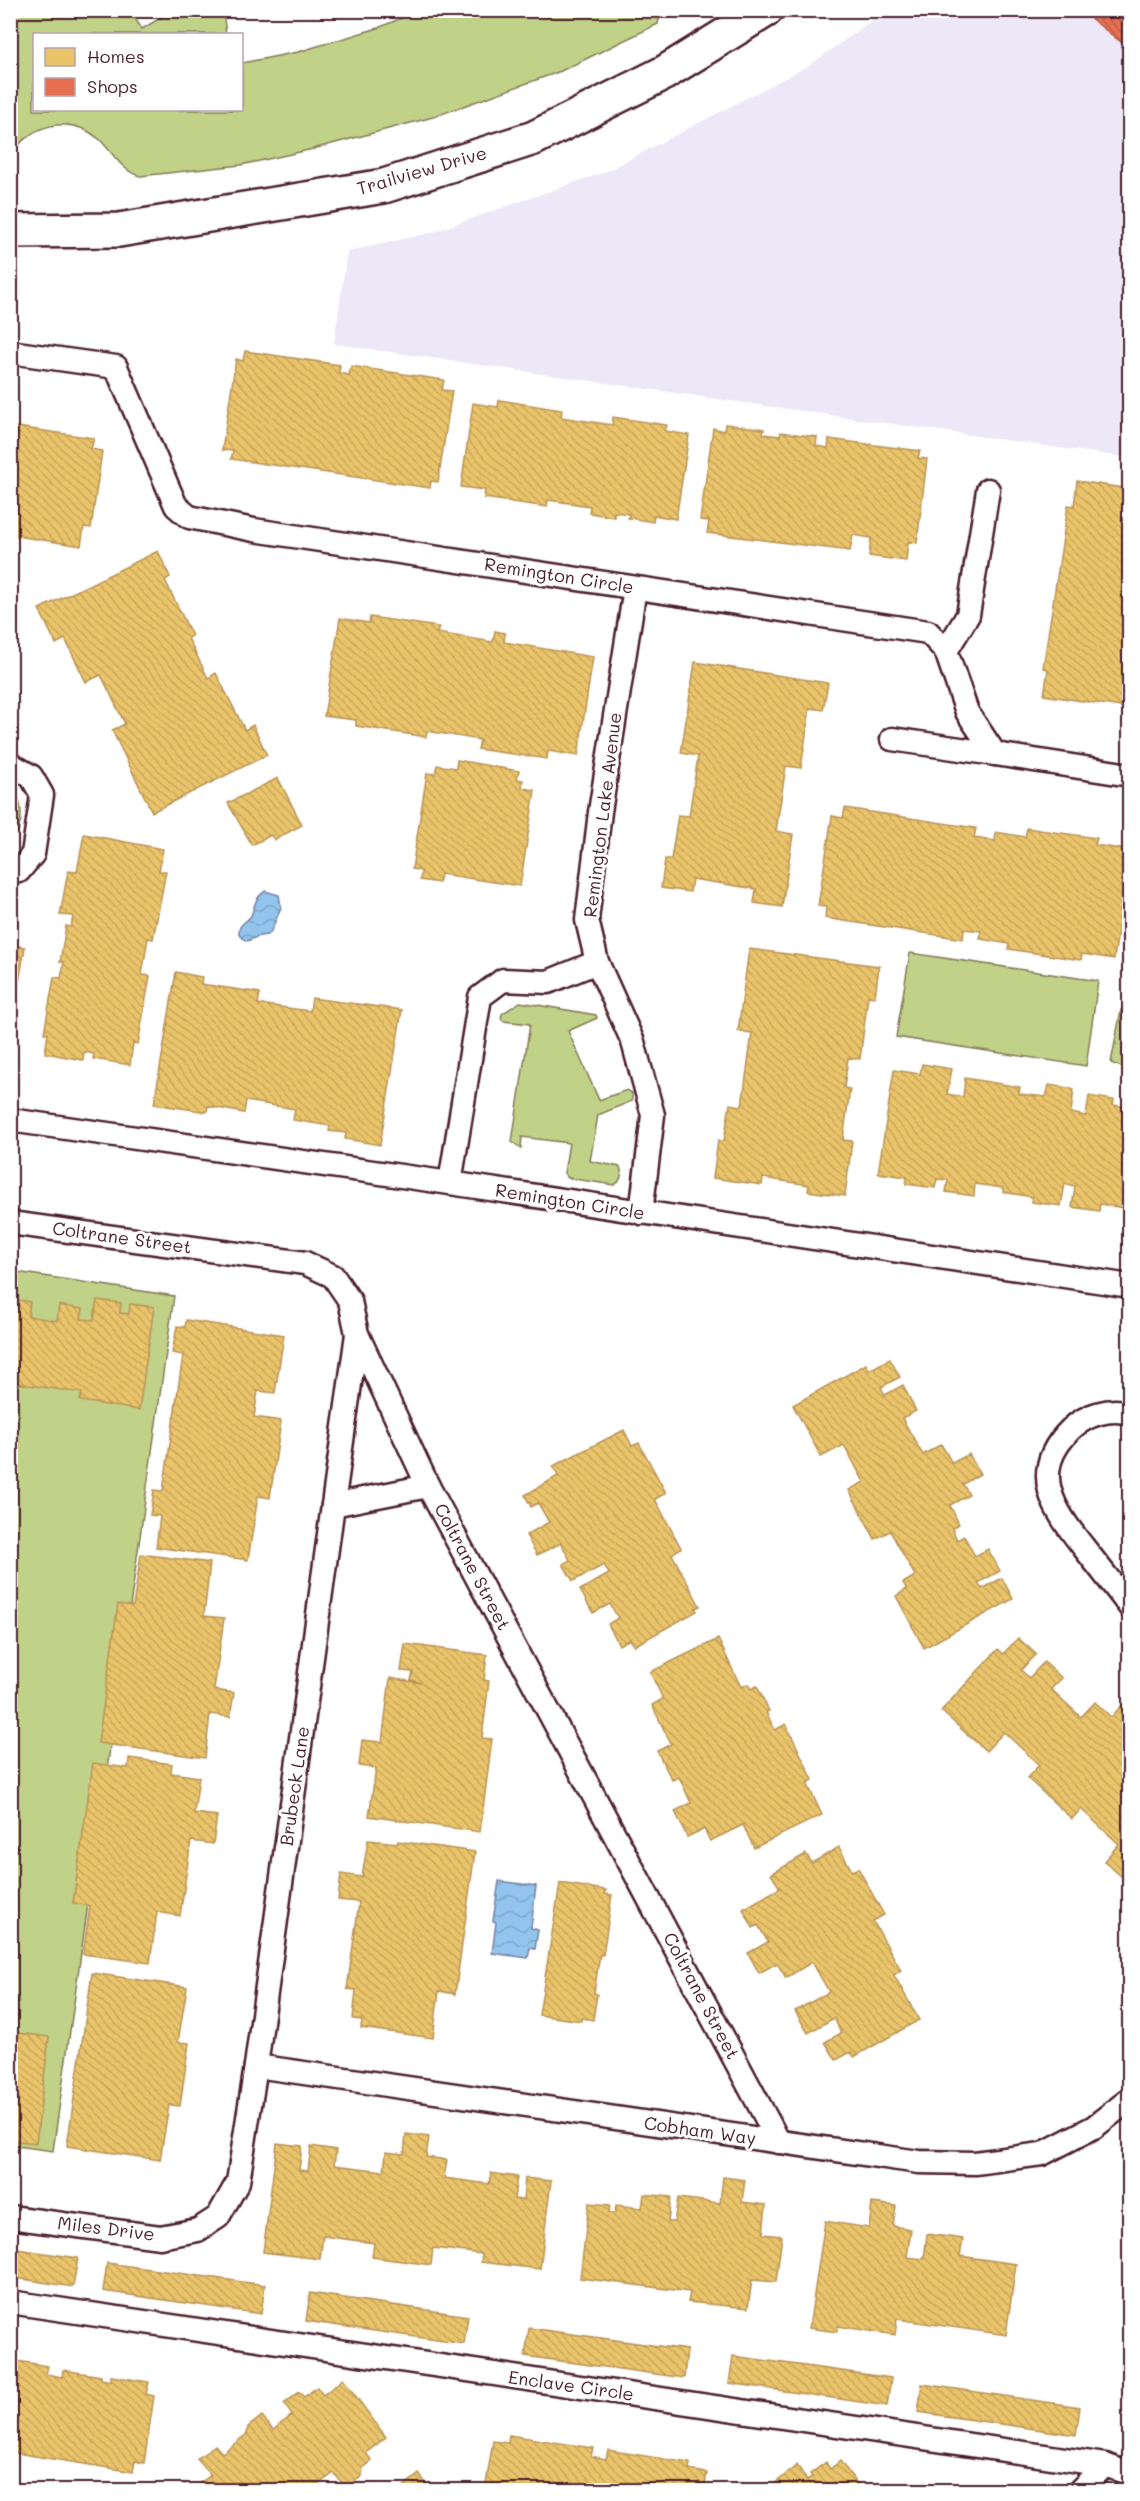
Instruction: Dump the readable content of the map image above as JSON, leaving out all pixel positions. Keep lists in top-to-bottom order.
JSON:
{
  "streets": {
    "street": ["Trailview Drive"],
    "lane": [
      "Remington Circle",
      "Remington Lake Avenue",
      "Coltrane Street",
      "Brubeck Lane",
      "Cobham Way",
      "Miles Drive",
      "Enclave Circle"
    ]
  },
  "crossings": [
    ["Remington Circle", "Remington Lake Avenue"],
    ["Coltrane Street", "Brubeck Lane"],
    ["Coltrane Street", "Cobham Way"],
    ["Brubeck Lane", "Cobham Way"],
    ["Brubeck Lane", "Miles Drive"],
    ["Cobham Way", "Miles Drive"]
  ],
  "legend": ["Homes", "Shops"]
}
